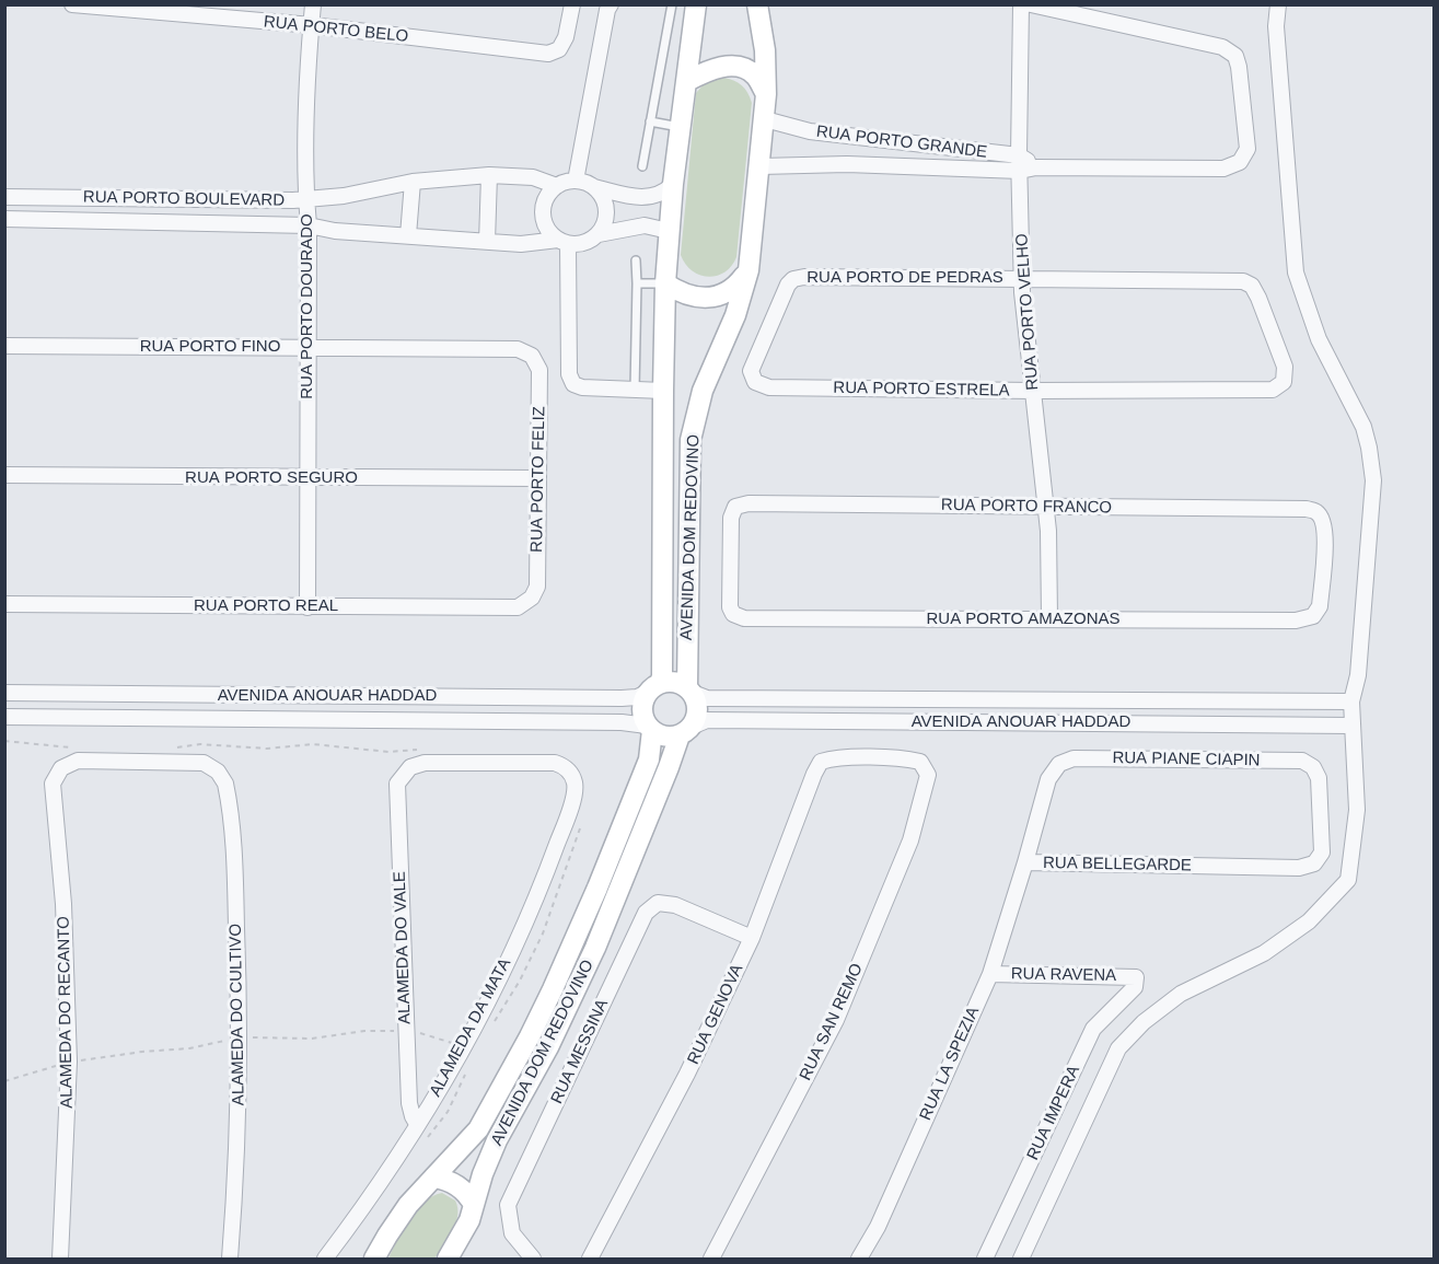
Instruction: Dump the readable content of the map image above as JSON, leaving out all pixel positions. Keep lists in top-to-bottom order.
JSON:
{
  "streets": {
    "street": [
      "RUA PORTO BELO",
      "RUA PORTO GRANDE",
      "RUA PORTO BOULEVARD",
      "RUA PORTO DE PEDRAS",
      "RUA PORTO DOURADO",
      "RUA PORTO VELHO",
      "RUA PORTO FINO",
      "RUA PORTO ESTRELA",
      "RUA PORTO SEGURO",
      "RUA PORTO FELIZ",
      "RUA PORTO FRANCO",
      "AVENIDA DOM REDOVINO",
      "RUA PORTO REAL",
      "RUA PORTO AMAZONAS",
      "AVENIDA ANOUAR HADDAD",
      "RUA PIANE CIAPIN",
      "RUA BELLEGARDE",
      "ALAMEDA DO VALE",
      "RUA RAVENA",
      "ALAMEDA DO RECANTO",
      "ALAMEDA DO CULTIVO",
      "RUA GENOVA",
      "RUA SAN REMO",
      "ALAMEDA DA MATA",
      "RUA MESSINA",
      "RUA LA SPEZIA",
      "RUA IMPERA"
    ]
  },
  "crossings": [
    ["RUA PORTO BELO", "RUA PORTO DOURADO"],
    ["RUA PORTO GRANDE", "RUA PORTO VELHO"],
    ["RUA PORTO GRANDE", "AVENIDA DOM REDOVINO"],
    ["RUA PORTO BOULEVARD", "RUA PORTO DOURADO"],
    ["RUA PORTO DE PEDRAS", "RUA PORTO VELHO"],
    ["RUA PORTO DE PEDRAS", "RUA PORTO ESTRELA"],
    ["RUA PORTO DOURADO", "RUA PORTO FINO"],
    ["RUA PORTO DOURADO", "RUA PORTO SEGURO"],
    ["RUA PORTO DOURADO", "RUA PORTO REAL"],
    ["RUA PORTO VELHO", "RUA PORTO ESTRELA"],
    ["RUA PORTO VELHO", "RUA PORTO FRANCO"],
    ["RUA PORTO VELHO", "RUA PORTO AMAZONAS"],
    ["RUA PORTO FINO", "RUA PORTO FELIZ"],
    ["RUA PORTO SEGURO", "RUA PORTO FELIZ"],
    ["RUA PORTO FELIZ", "RUA PORTO REAL"],
    ["RUA PORTO FRANCO", "RUA PORTO AMAZONAS"],
    ["AVENIDA DOM REDOVINO", "AVENIDA ANOUAR HADDAD"],
    ["RUA PIANE CIAPIN", "RUA BELLEGARDE"],
    ["RUA BELLEGARDE", "RUA LA SPEZIA"],
    ["ALAMEDA DO VALE", "ALAMEDA DA MATA"],
    ["RUA RAVENA", "RUA LA SPEZIA"],
    ["RUA RAVENA", "RUA IMPERA"],
    ["ALAMEDA DO RECANTO", "ALAMEDA DO CULTIVO"],
    ["RUA GENOVA", "RUA SAN REMO"],
    ["RUA GENOVA", "RUA MESSINA"]
  ]
}
